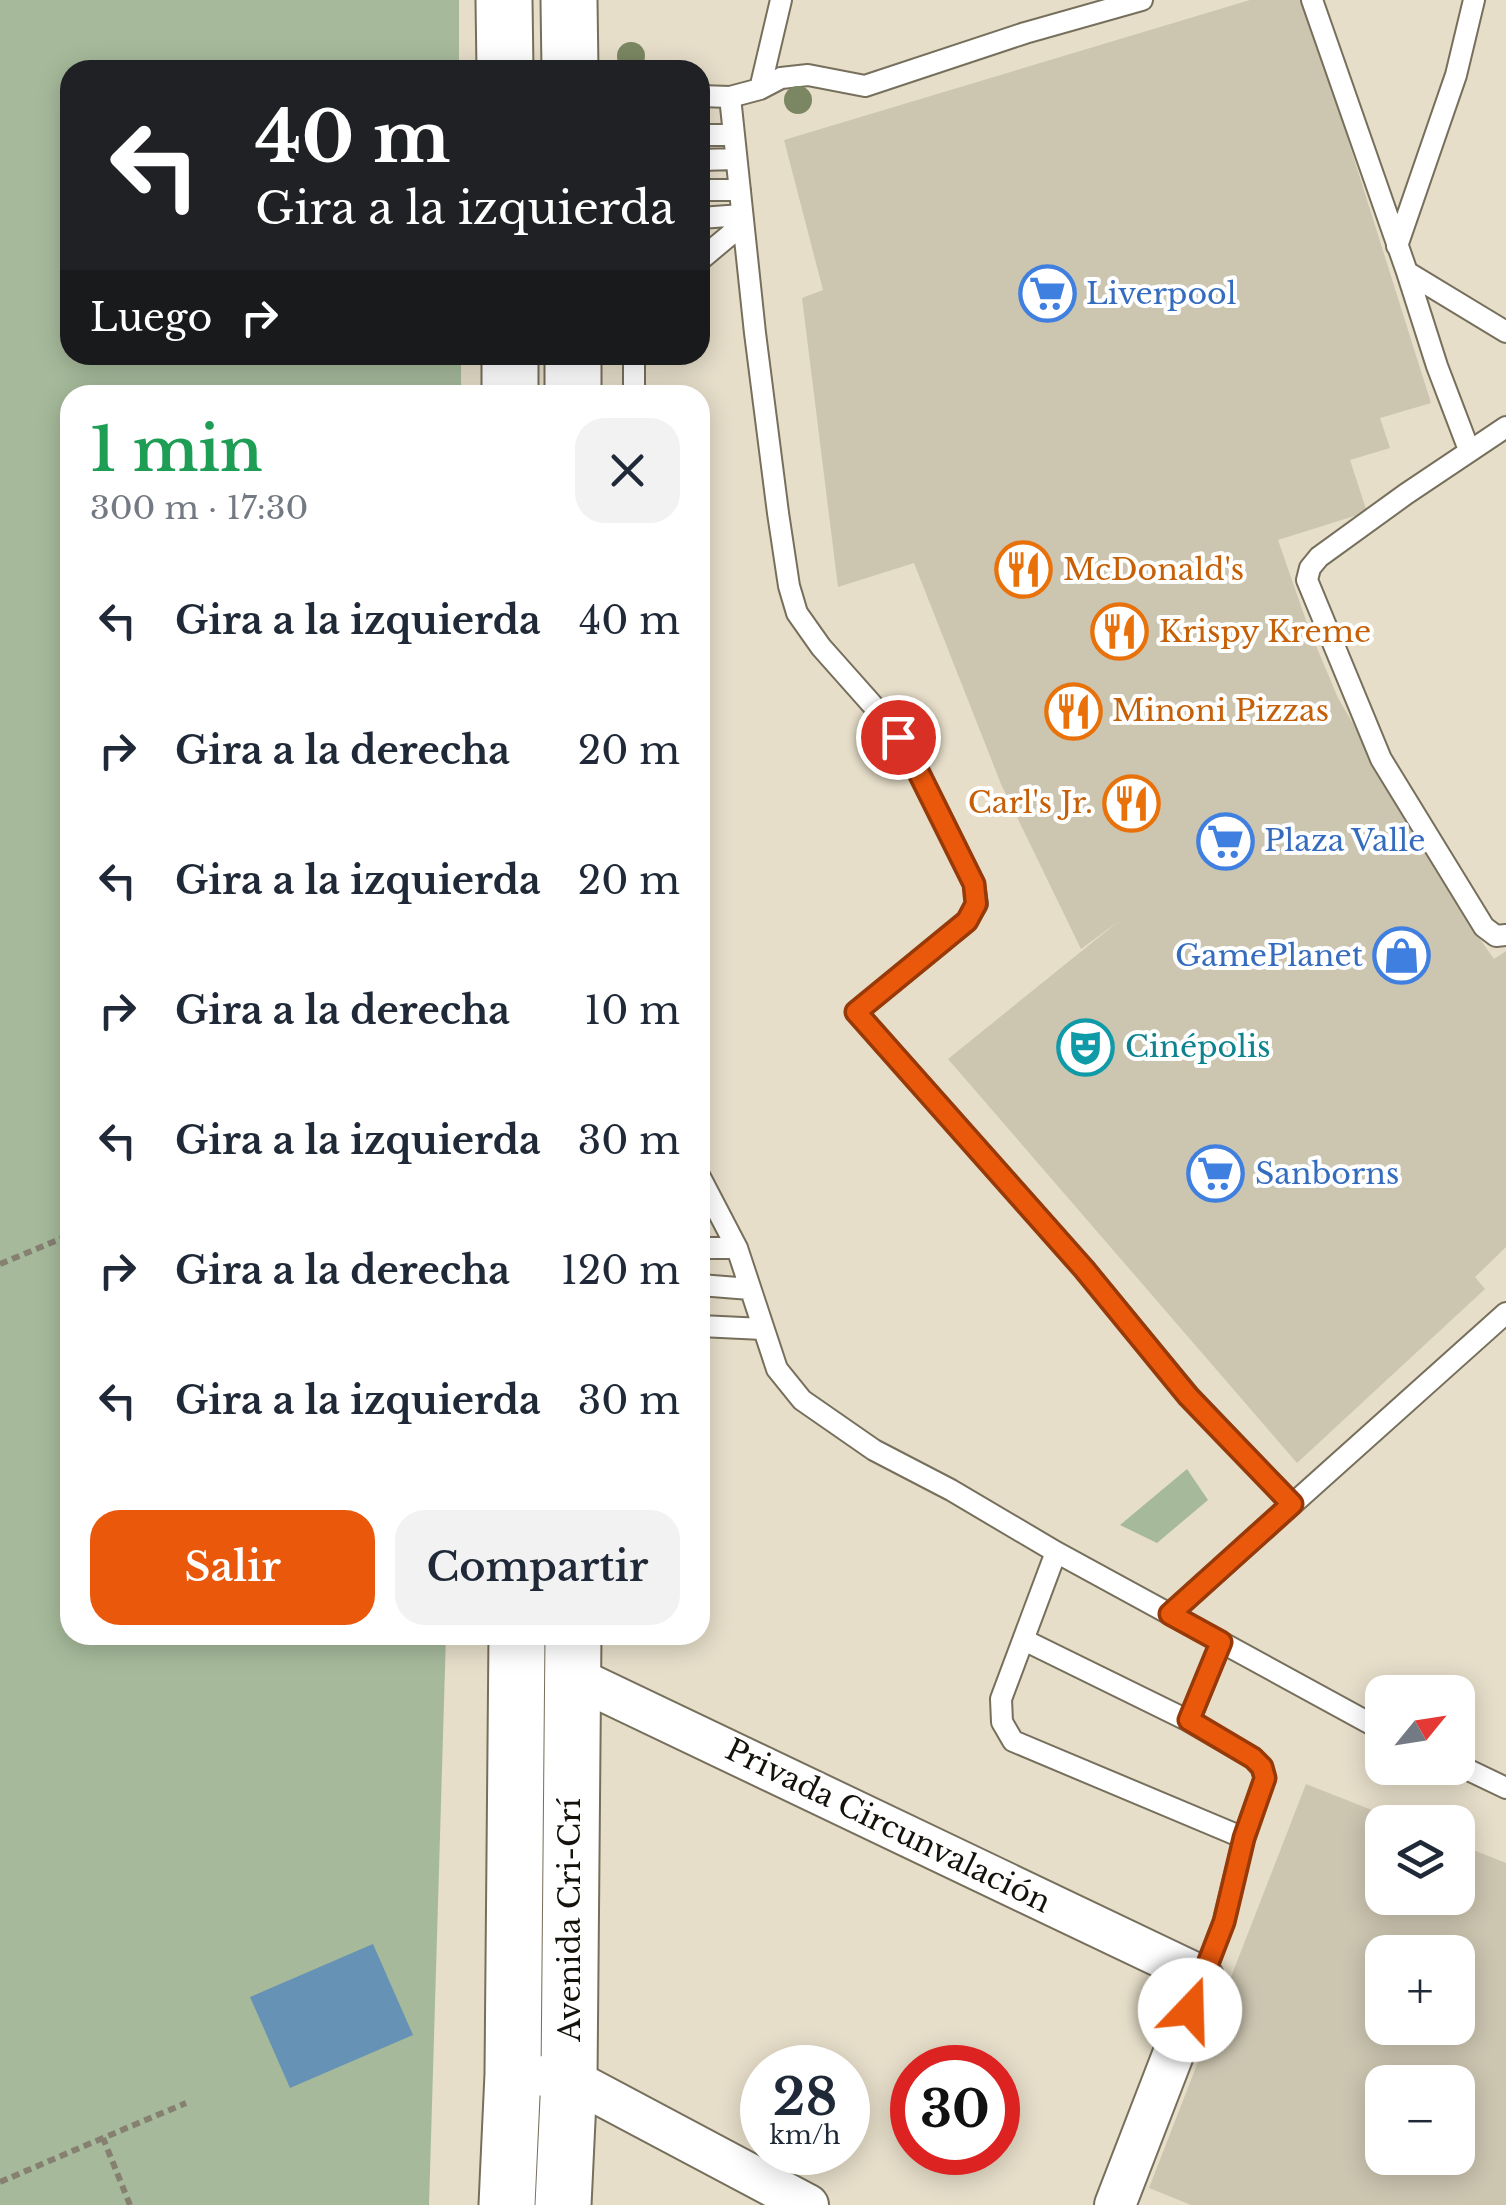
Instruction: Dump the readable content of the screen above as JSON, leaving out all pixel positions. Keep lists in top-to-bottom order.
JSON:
{
  "streets": {
    "main road": ["Avenida Cri-Crí"],
    "street": ["Privada Circunvalación"]
  },
  "crossings": [
    ["Privada Circunvalación", "Avenida Cri-Crí"]
  ],
  "places": {
    "supermarket": ["Liverpool", "Plaza Valle", "Sanborns"],
    "restaurant": [
      "McDonald's",
      "Krispy Kreme",
      "Minoni Pizzas",
      "Carl's Jr."
    ],
    "shop": ["GamePlanet"],
    "theatre": ["Cinépolis"]
  },
  "north": "top right",
  "page": {
    "turn": ["40 m", "Gira a la izquierda"],
    "then": "Luego",
    "heading": ["1 min", "300 m · 17:30"],
    "list": [
      {
        "name": "Gira a la izquierda",
        "value": "40 m"
      },
      {
        "name": "Gira a la derecha",
        "value": "20 m"
      },
      {
        "name": "Gira a la izquierda",
        "value": "20 m"
      },
      {
        "name": "Gira a la derecha",
        "value": "10 m"
      },
      {
        "name": "Gira a la izquierda",
        "value": "30 m"
      },
      {
        "name": "Gira a la derecha",
        "value": "120 m"
      },
      {
        "name": "Gira a la izquierda",
        "value": "30 m"
      }
    ],
    "buttons": ["Salir", "Compartir"],
    "map_buttons": ["+", "−"],
    "speed": "28 km/h",
    "limit": "30"
  }
}
